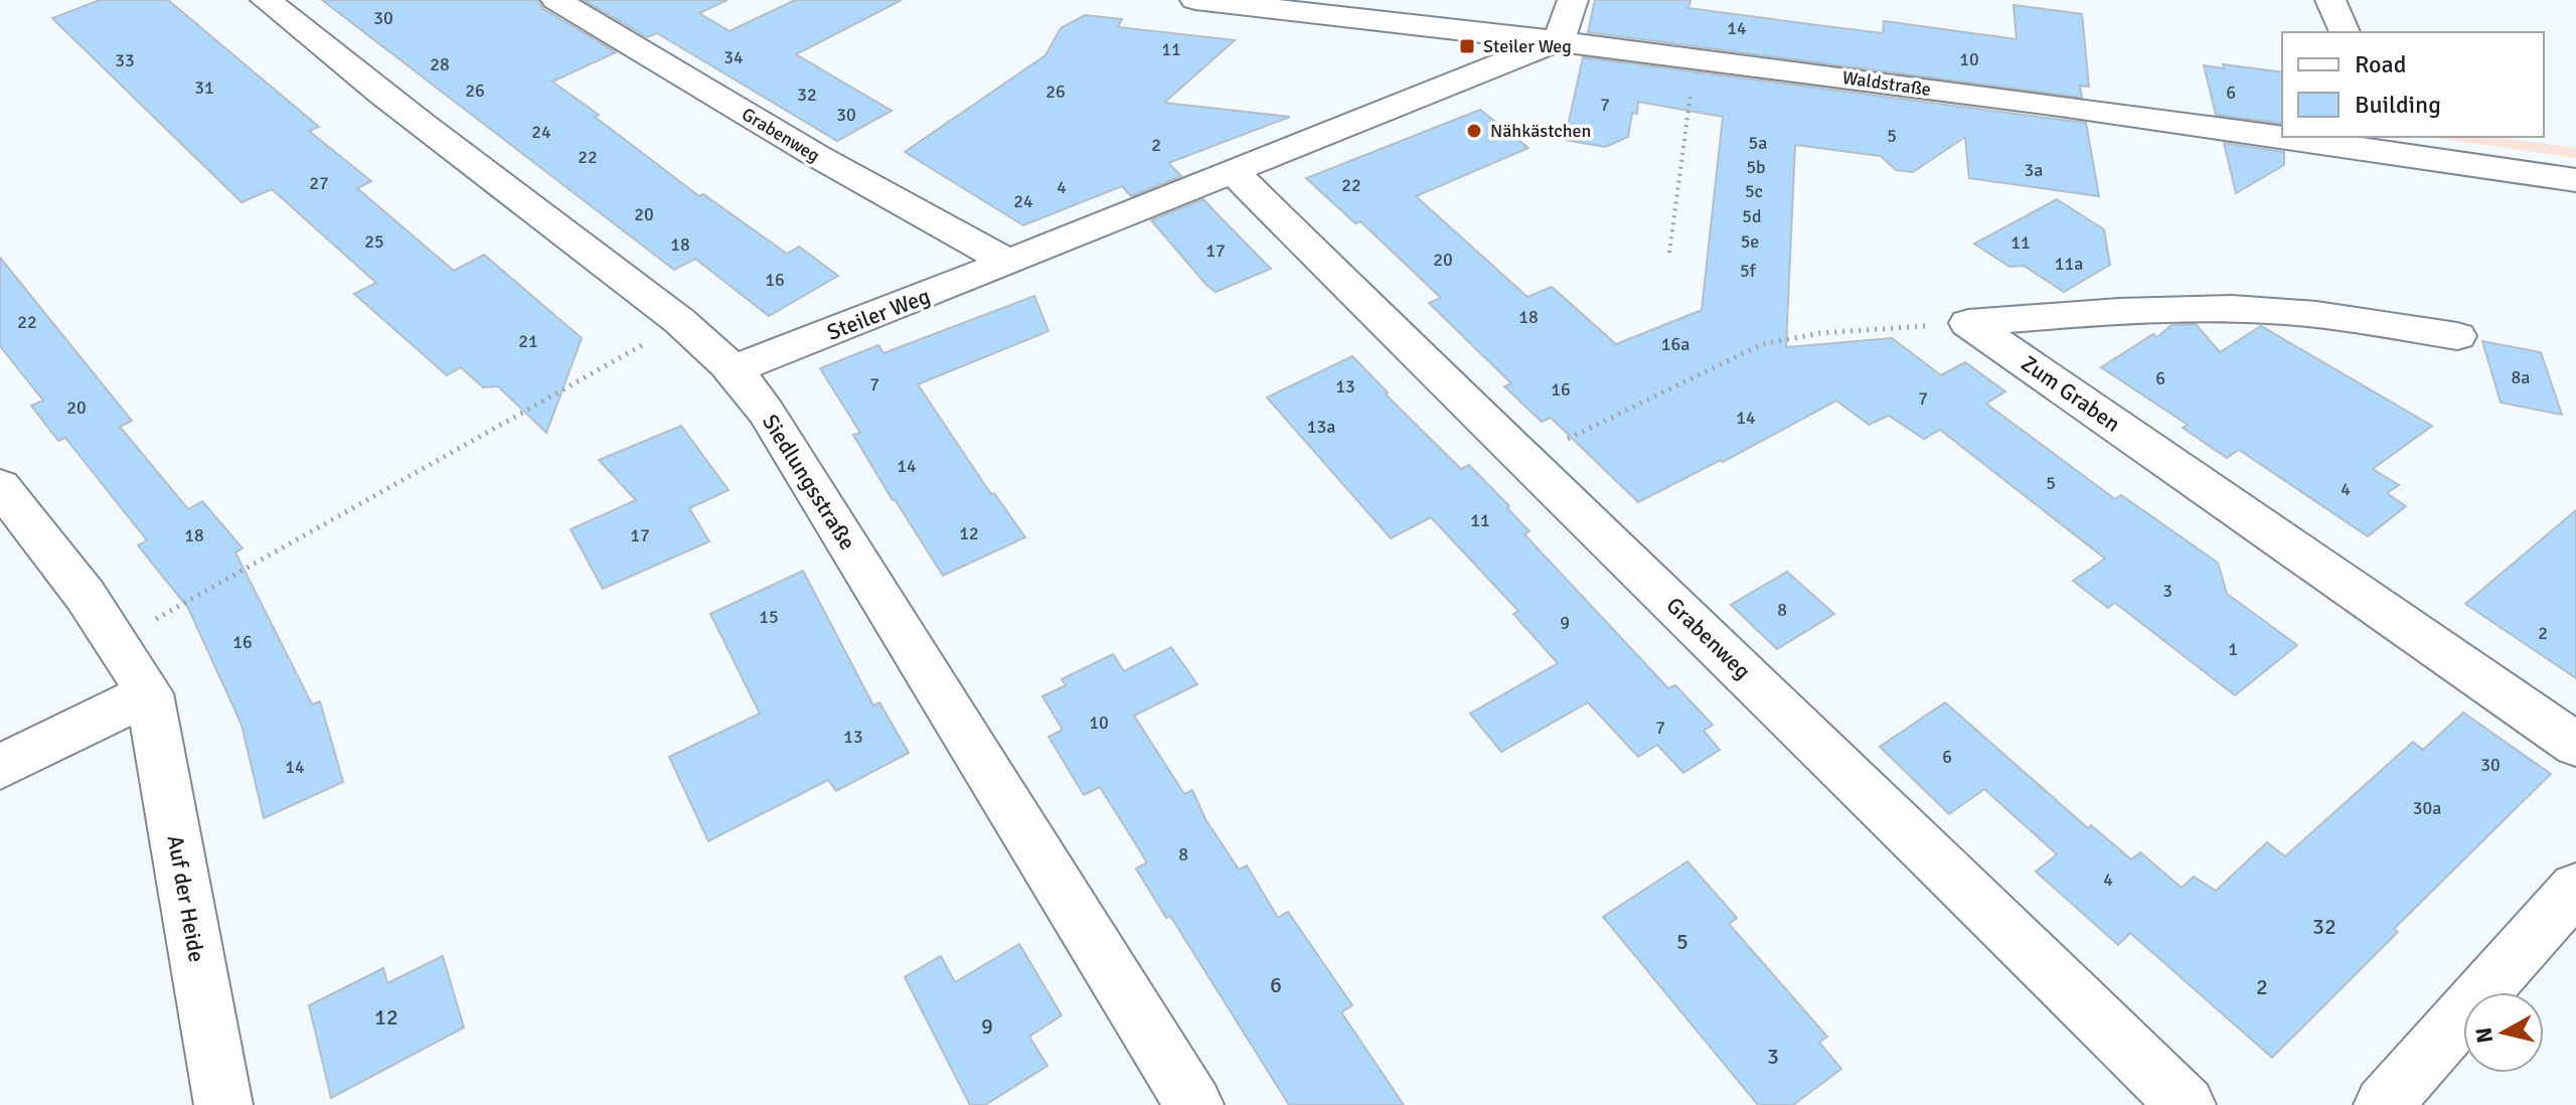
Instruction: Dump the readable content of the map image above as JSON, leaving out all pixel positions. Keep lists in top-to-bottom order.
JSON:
{
  "streets": {
    "street": [
      "Waldstraße",
      "Grabenweg",
      "Steiler Weg",
      "Zum Graben",
      "Siedlungsstraße",
      "Auf der Heide"
    ]
  },
  "crossings": [
    ["Waldstraße", "Steiler Weg"],
    ["Grabenweg", "Steiler Weg"],
    ["Steiler Weg", "Siedlungsstraße"]
  ],
  "places": {
    "transit": ["Steiler Weg"],
    "other": ["Nähkästchen"]
  },
  "house_numbers": [
    "30",
    "14",
    "11",
    "34",
    "10",
    "33",
    "28",
    "31",
    "26",
    "26",
    "6",
    "32",
    "7",
    "30",
    "24",
    "5",
    "5a",
    "2",
    "22",
    "5b",
    "3a",
    "27",
    "22",
    "4",
    "5c",
    "24",
    "20",
    "5d",
    "25",
    "5e",
    "11",
    "18",
    "17",
    "20",
    "11a",
    "5f",
    "16",
    "18",
    "22",
    "21",
    "16a",
    "8a",
    "6",
    "7",
    "13",
    "16",
    "7",
    "20",
    "14",
    "13a",
    "14",
    "5",
    "4",
    "11",
    "12",
    "18",
    "17",
    "3",
    "8",
    "15",
    "9",
    "2",
    "16",
    "1",
    "10",
    "7",
    "13",
    "6",
    "30",
    "14",
    "30a",
    "8",
    "4",
    "32",
    "5",
    "6",
    "2",
    "12",
    "9",
    "3"
  ],
  "legend": ["Road", "Building"],
  "north": "left"
}
